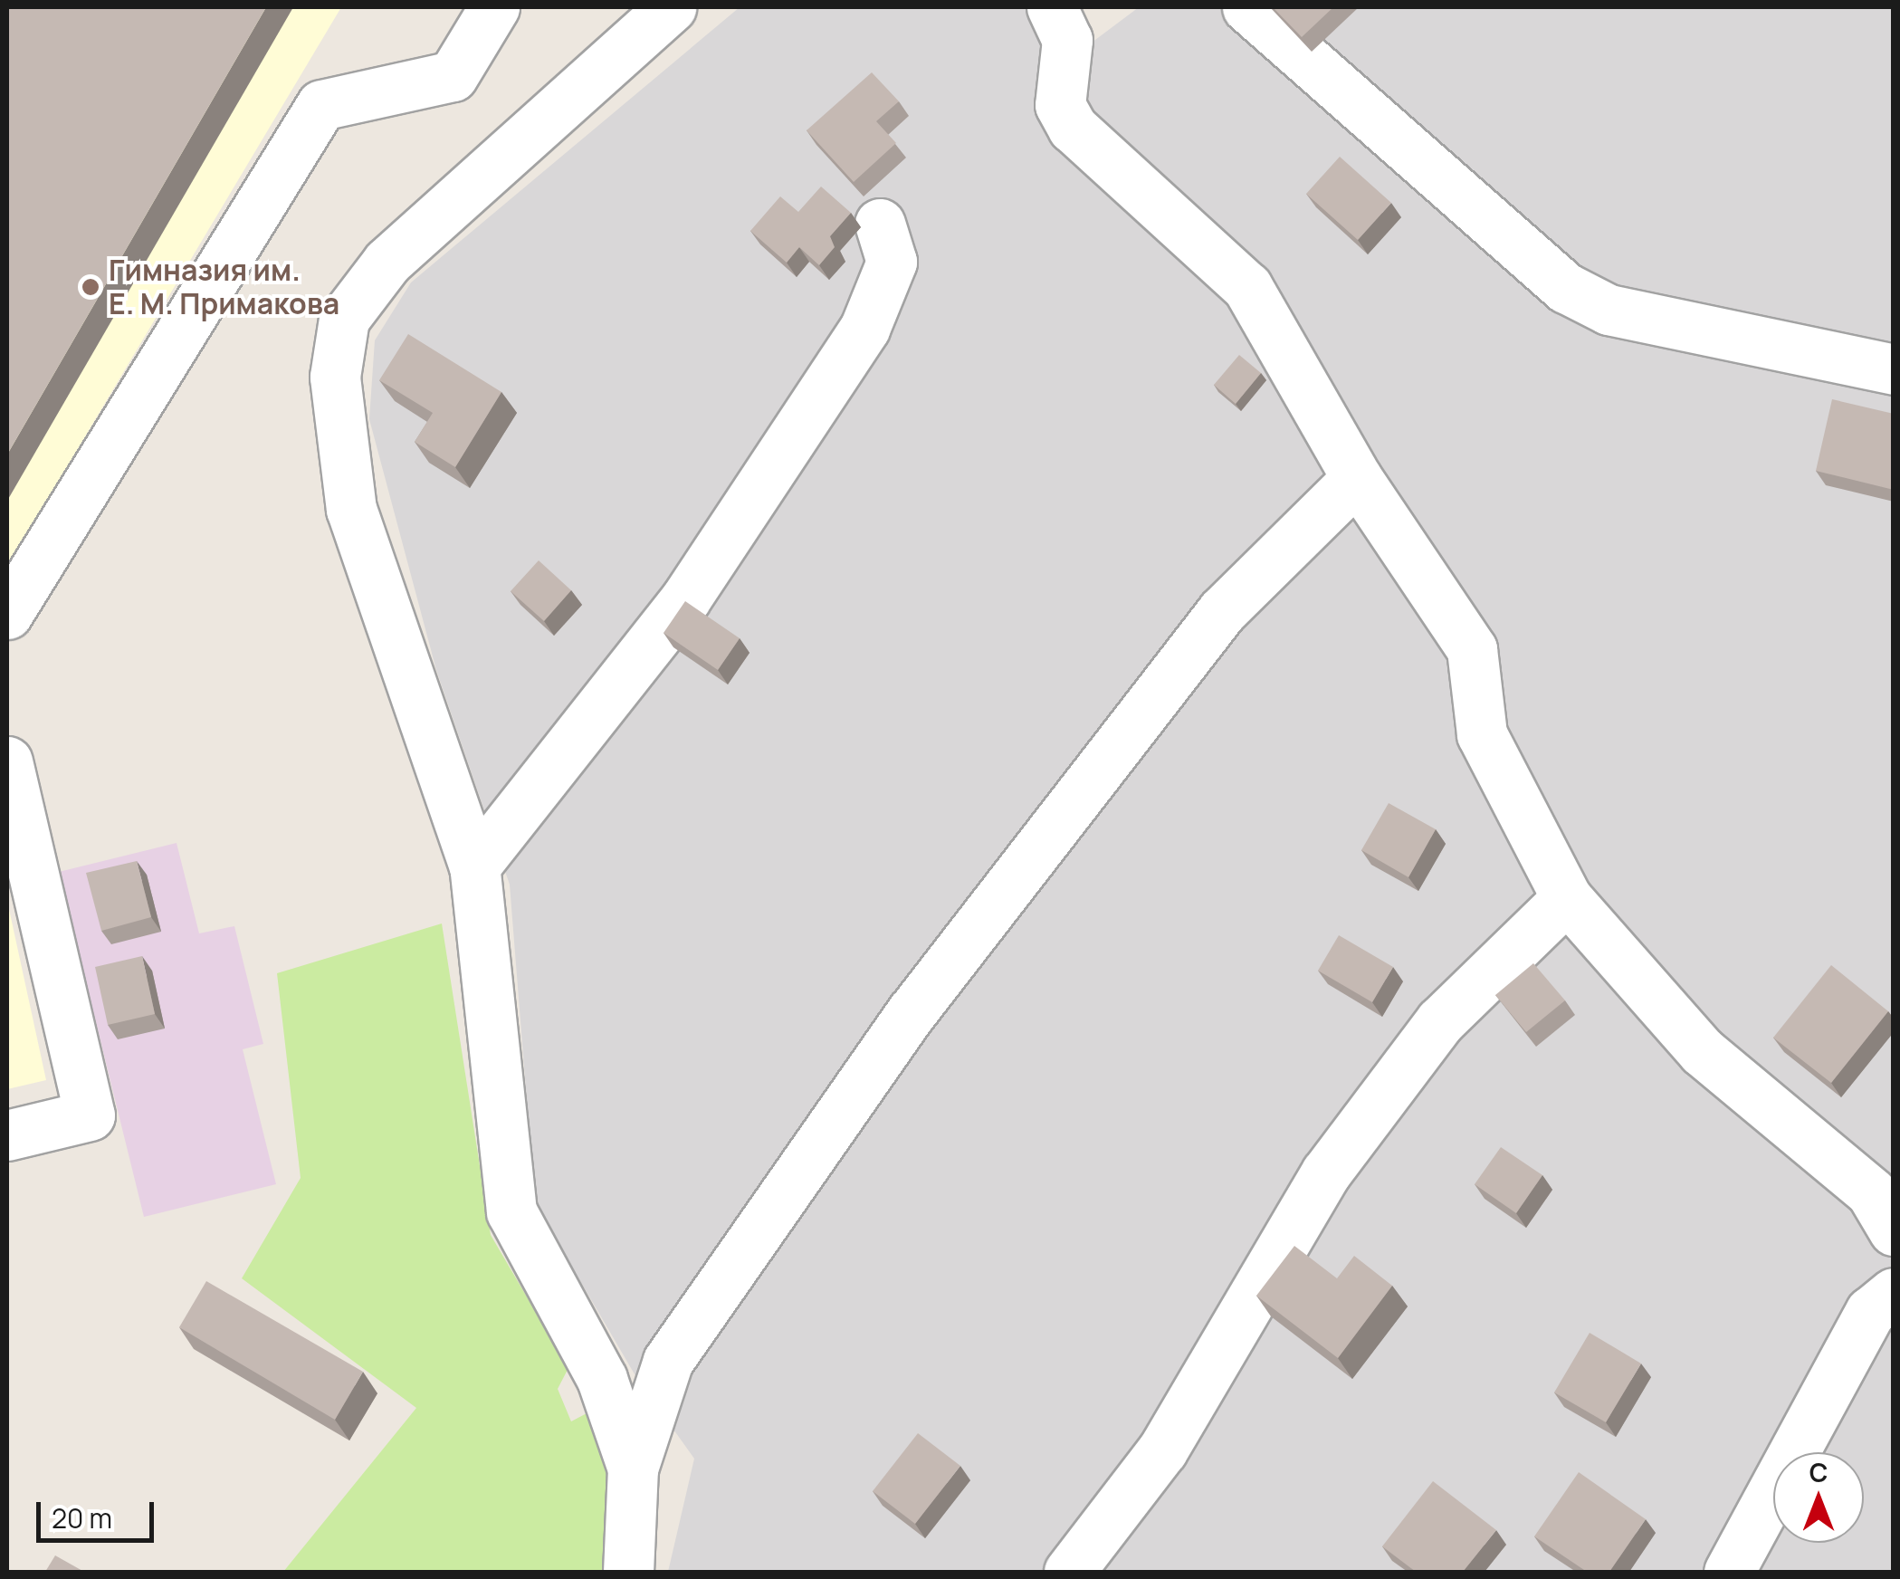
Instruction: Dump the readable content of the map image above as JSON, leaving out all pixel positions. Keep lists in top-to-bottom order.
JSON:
{
  "places": ["Гимназия им. Е. М. Примакова"],
  "scale_bar": "20 m",
  "north": "top"
}
